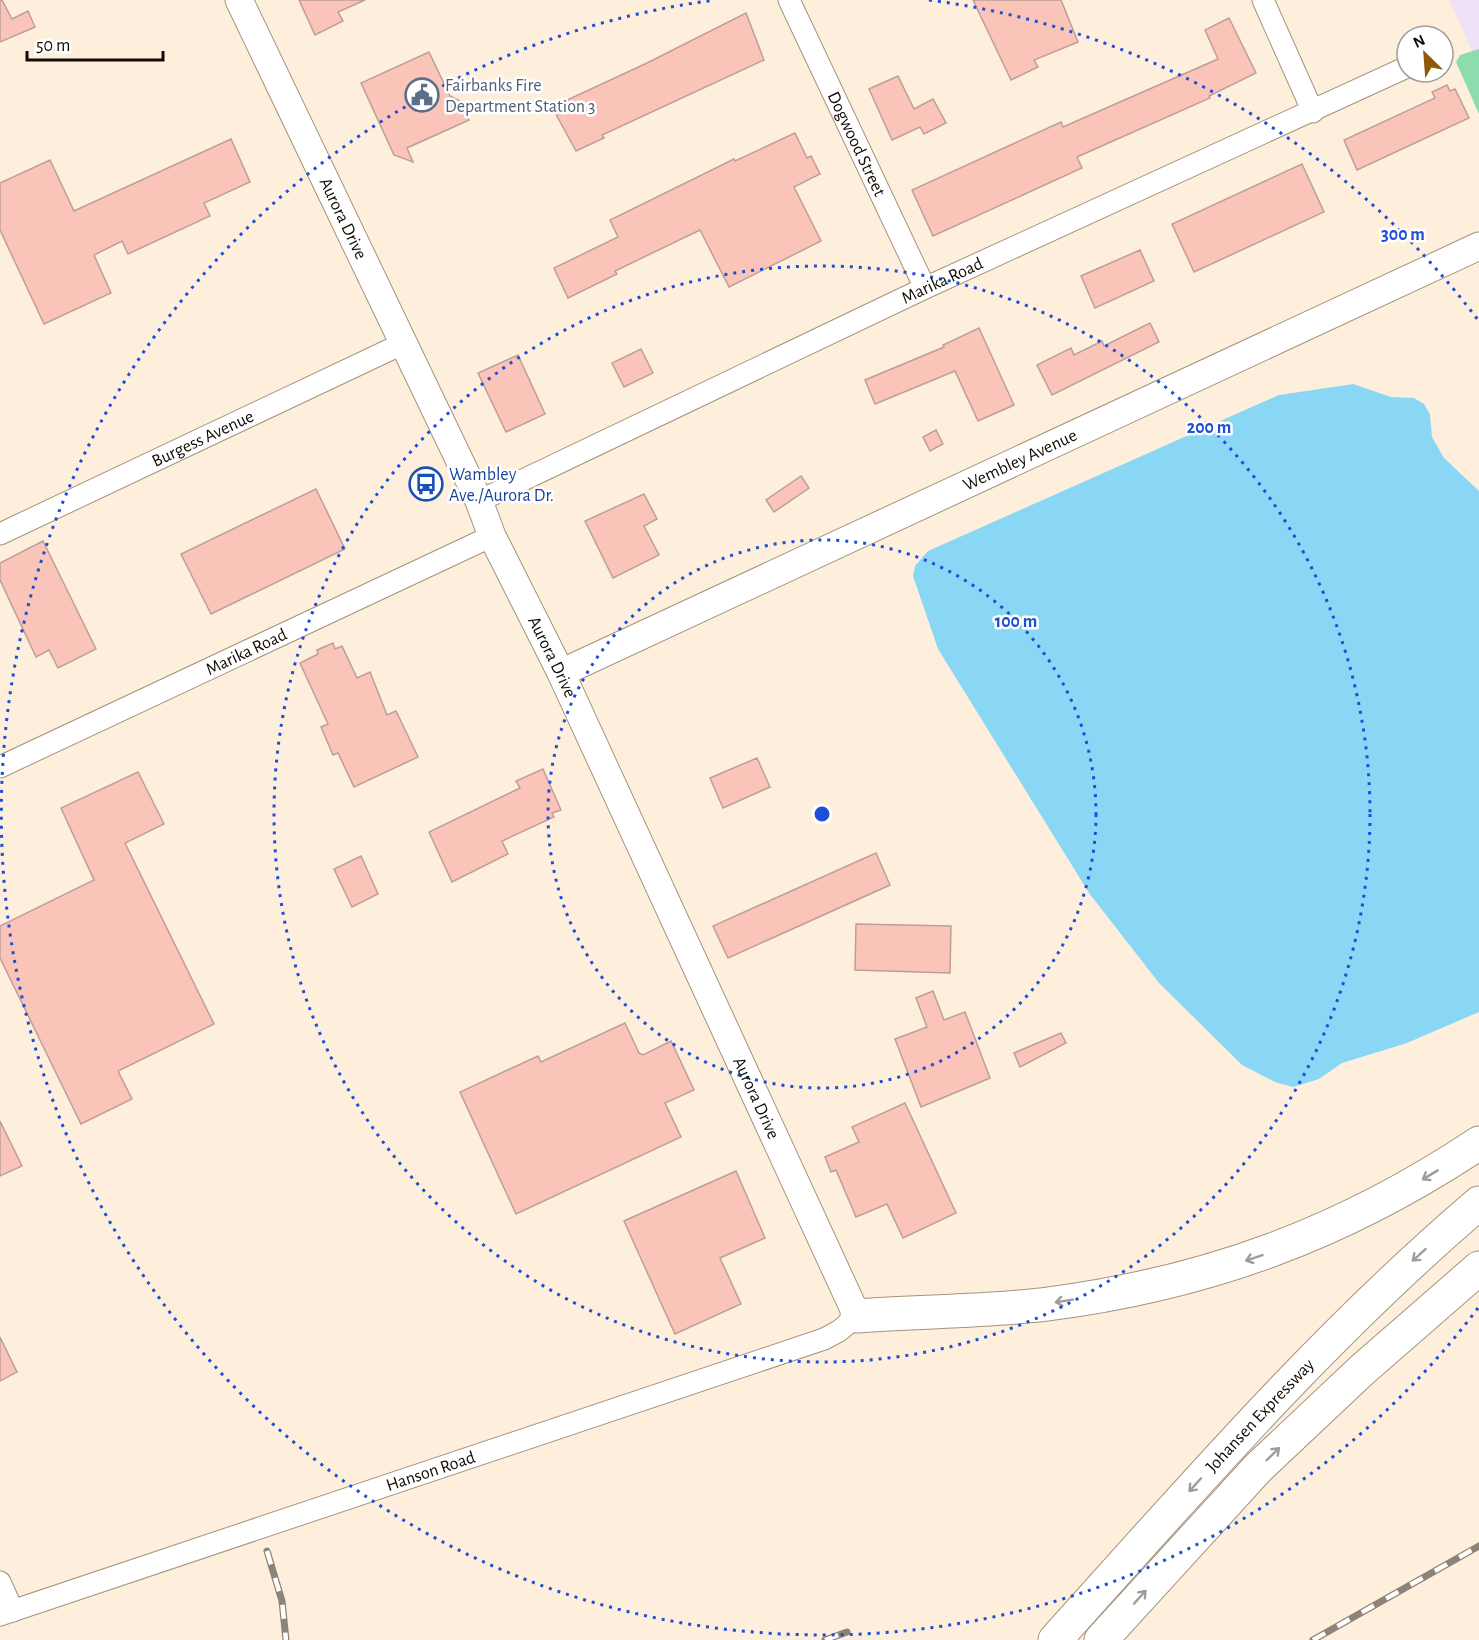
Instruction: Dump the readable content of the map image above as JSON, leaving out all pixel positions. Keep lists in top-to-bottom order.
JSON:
{
  "streets": {
    "highway": ["Johansen Expressway"],
    "street": [
      "Dogwood Street",
      "Aurora Drive",
      "Marika Road",
      "Burgess Avenue",
      "Wembley Avenue",
      "Hanson Road"
    ]
  },
  "crossings": [
    ["Dogwood Street", "Marika Road"],
    ["Aurora Drive", "Marika Road"],
    ["Aurora Drive", "Burgess Avenue"],
    ["Aurora Drive", "Wembley Avenue"],
    ["Aurora Drive", "Hanson Road"]
  ],
  "places": {
    "public building": ["Fairbanks Fire Department Station 3"],
    "bus stop": ["Wambley Ave./Aurora Dr."]
  },
  "scale_bar": "50 m",
  "north": "top left",
  "rings": ["300 m", "200 m", "100 m"]
}
